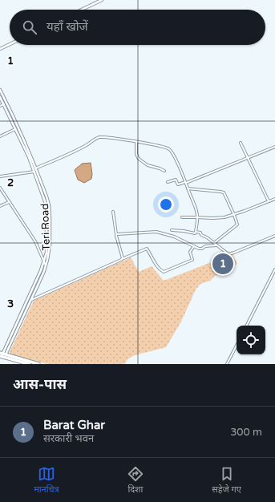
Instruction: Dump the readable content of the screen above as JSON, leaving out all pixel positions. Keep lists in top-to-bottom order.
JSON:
{
  "streets": {
    "street": ["Teri Road"]
  },
  "page": {
    "search": "यहाँ खोजें",
    "pins": "1",
    "heading": "आस-पास",
    "list": [
      {
        "mark": "1",
        "name": "Barat Ghar",
        "note": "सरकारी भवन",
        "value": "300 m"
      }
    ],
    "nav": ["मानचित्र", "दिशा", "सहेजे गए"]
  },
  "grid": {
    "rows": ["1", "2", "3"]
  }
}
